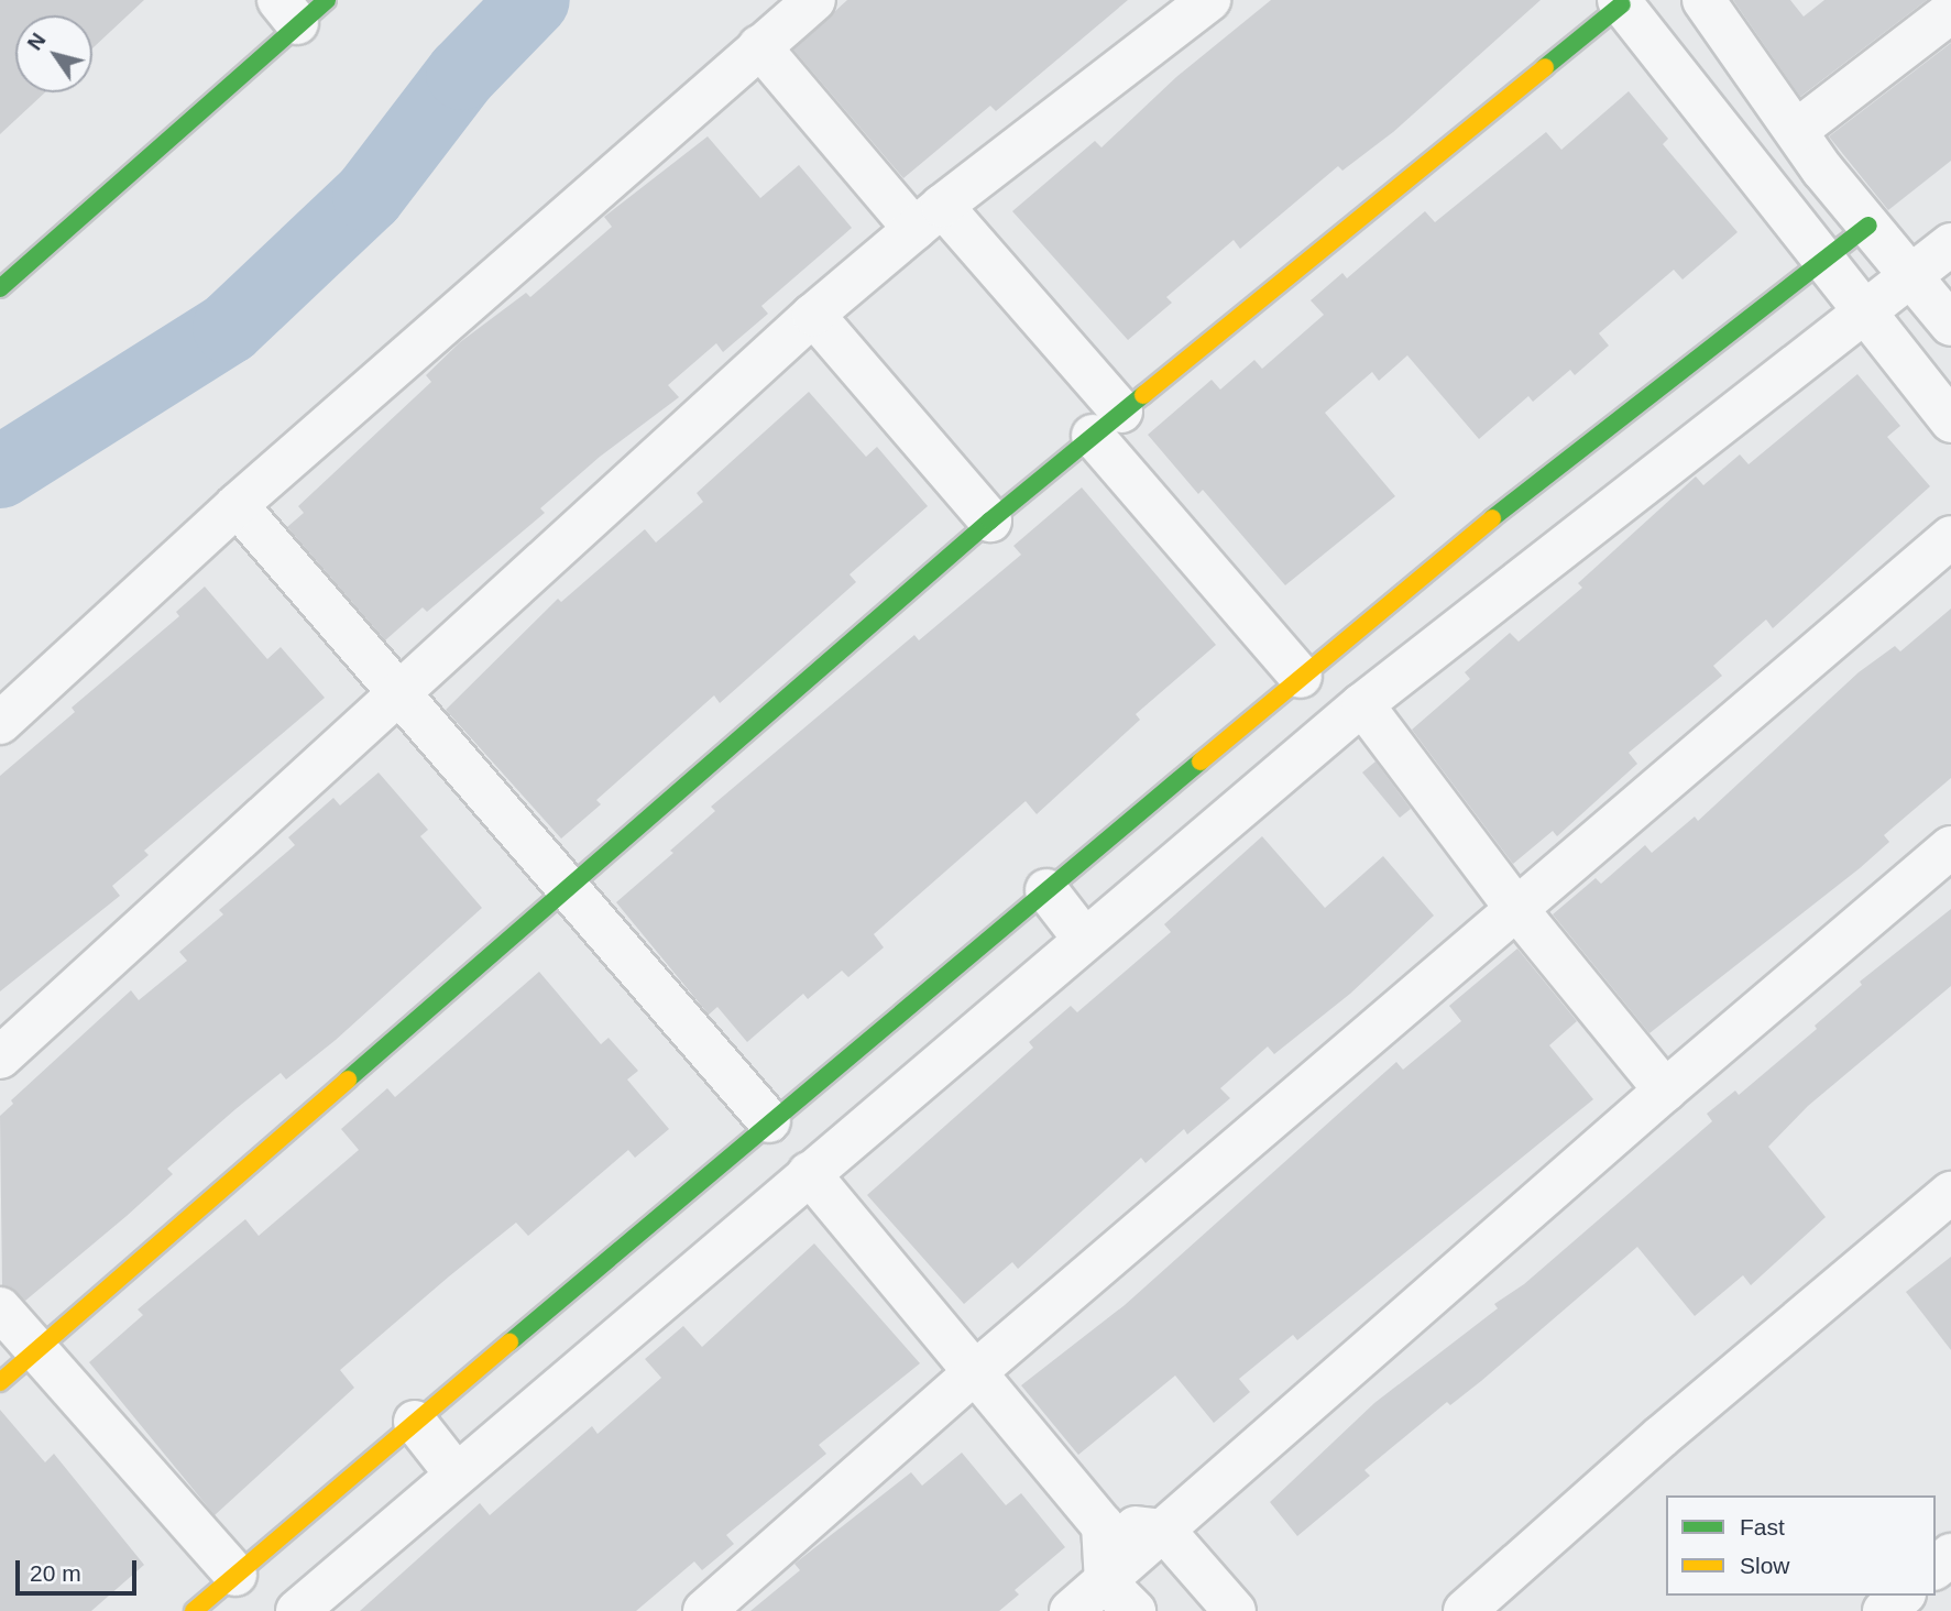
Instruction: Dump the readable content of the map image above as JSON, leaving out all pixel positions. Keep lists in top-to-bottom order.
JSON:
{
  "legend": ["Fast", "Slow"],
  "scale_bar": "20 m",
  "north": "top left"
}
